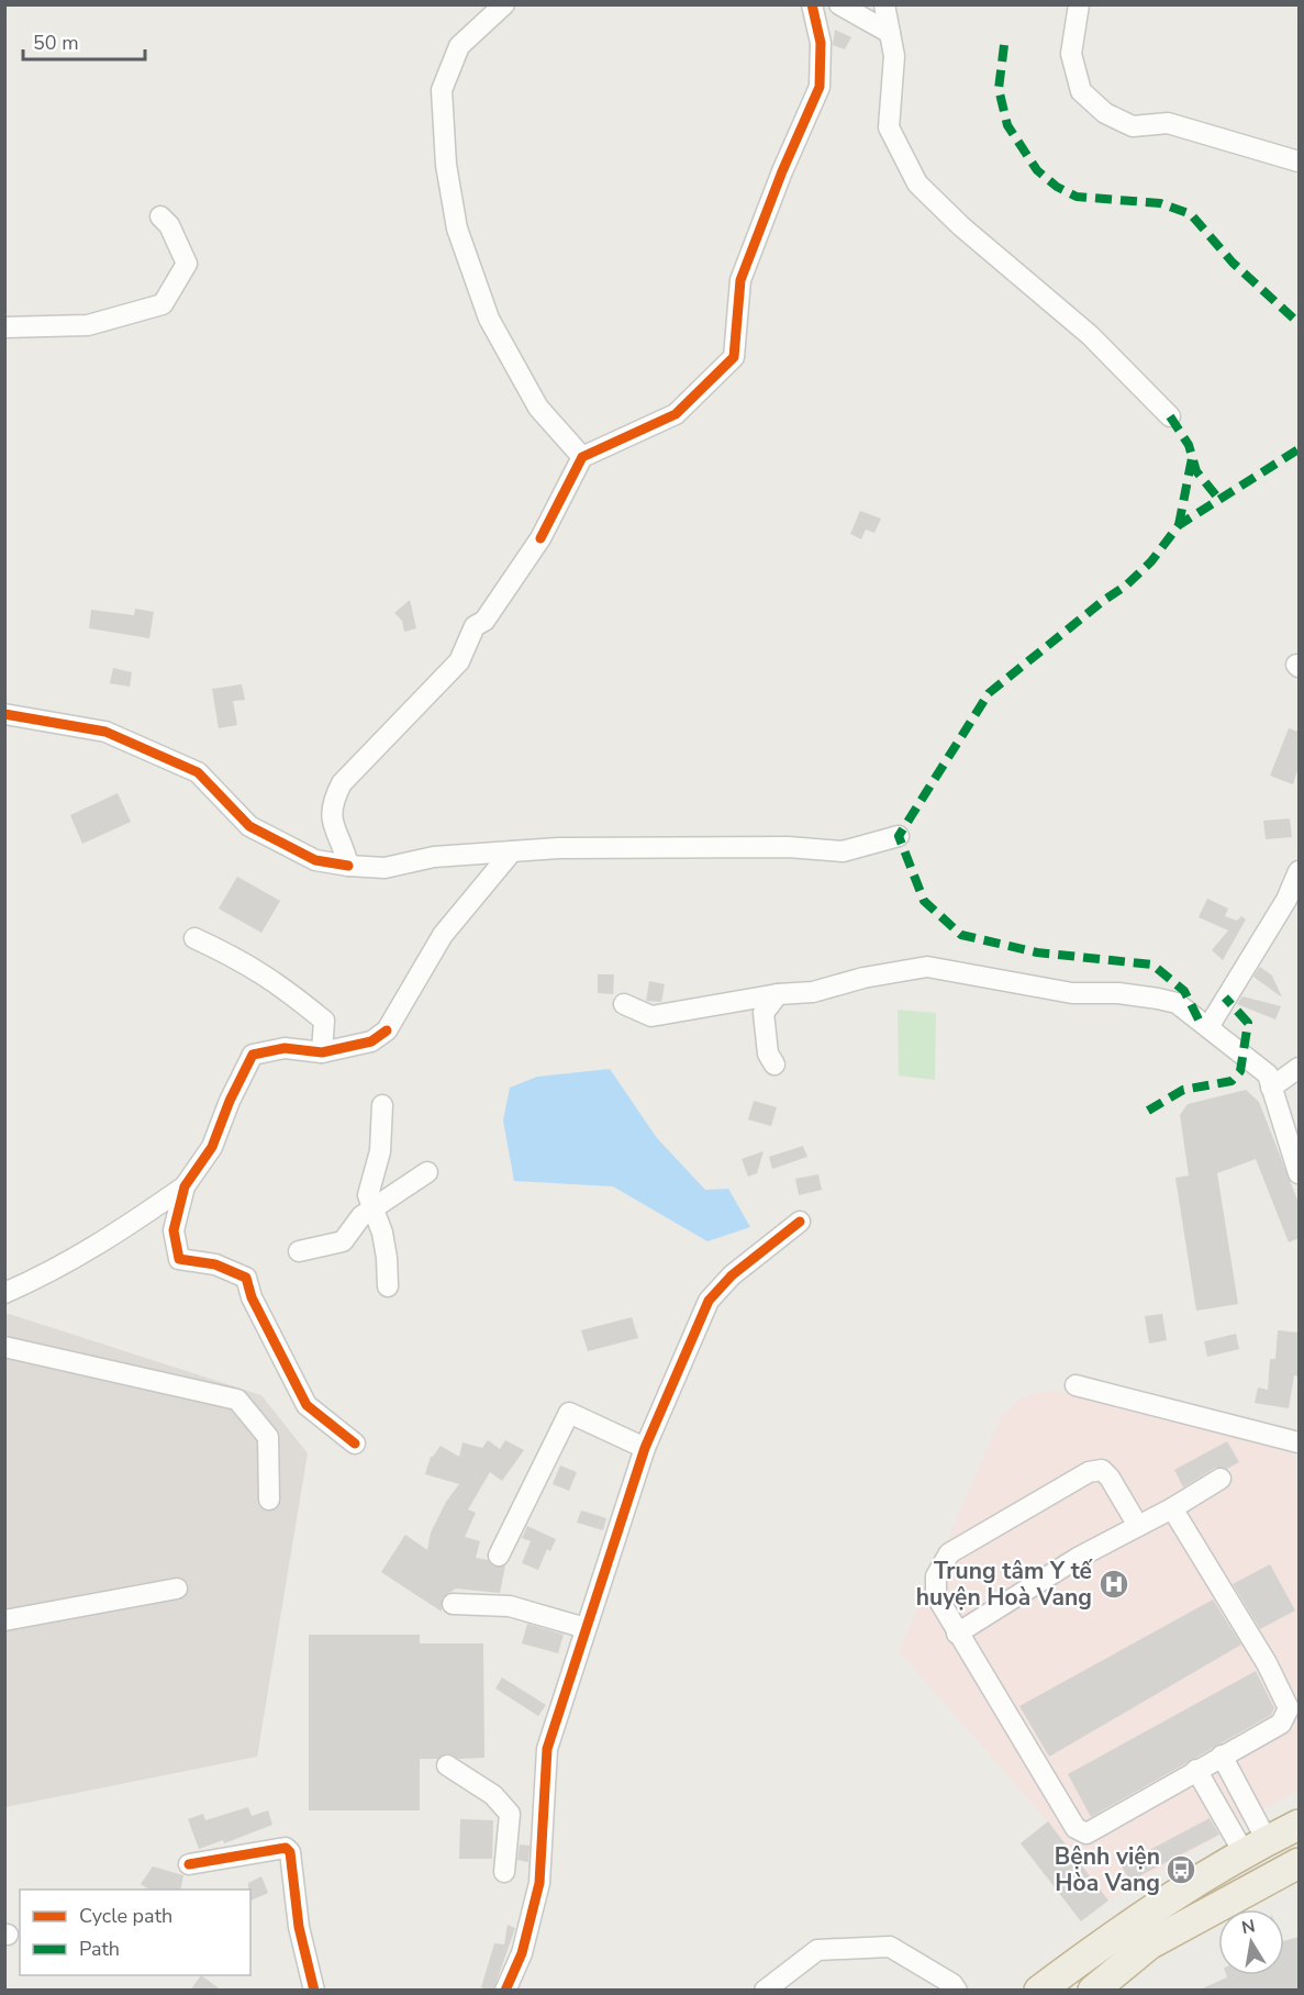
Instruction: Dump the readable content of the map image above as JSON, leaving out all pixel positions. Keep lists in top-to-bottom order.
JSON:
{
  "places": {
    "hospital": ["Trung tâm Y tế huyện Hoà Vang"],
    "bus stop": ["Bệnh viện Hòa Vang"]
  },
  "legend": ["Cycle path", "Path"],
  "scale_bar": "50 m",
  "north": "top"
}
